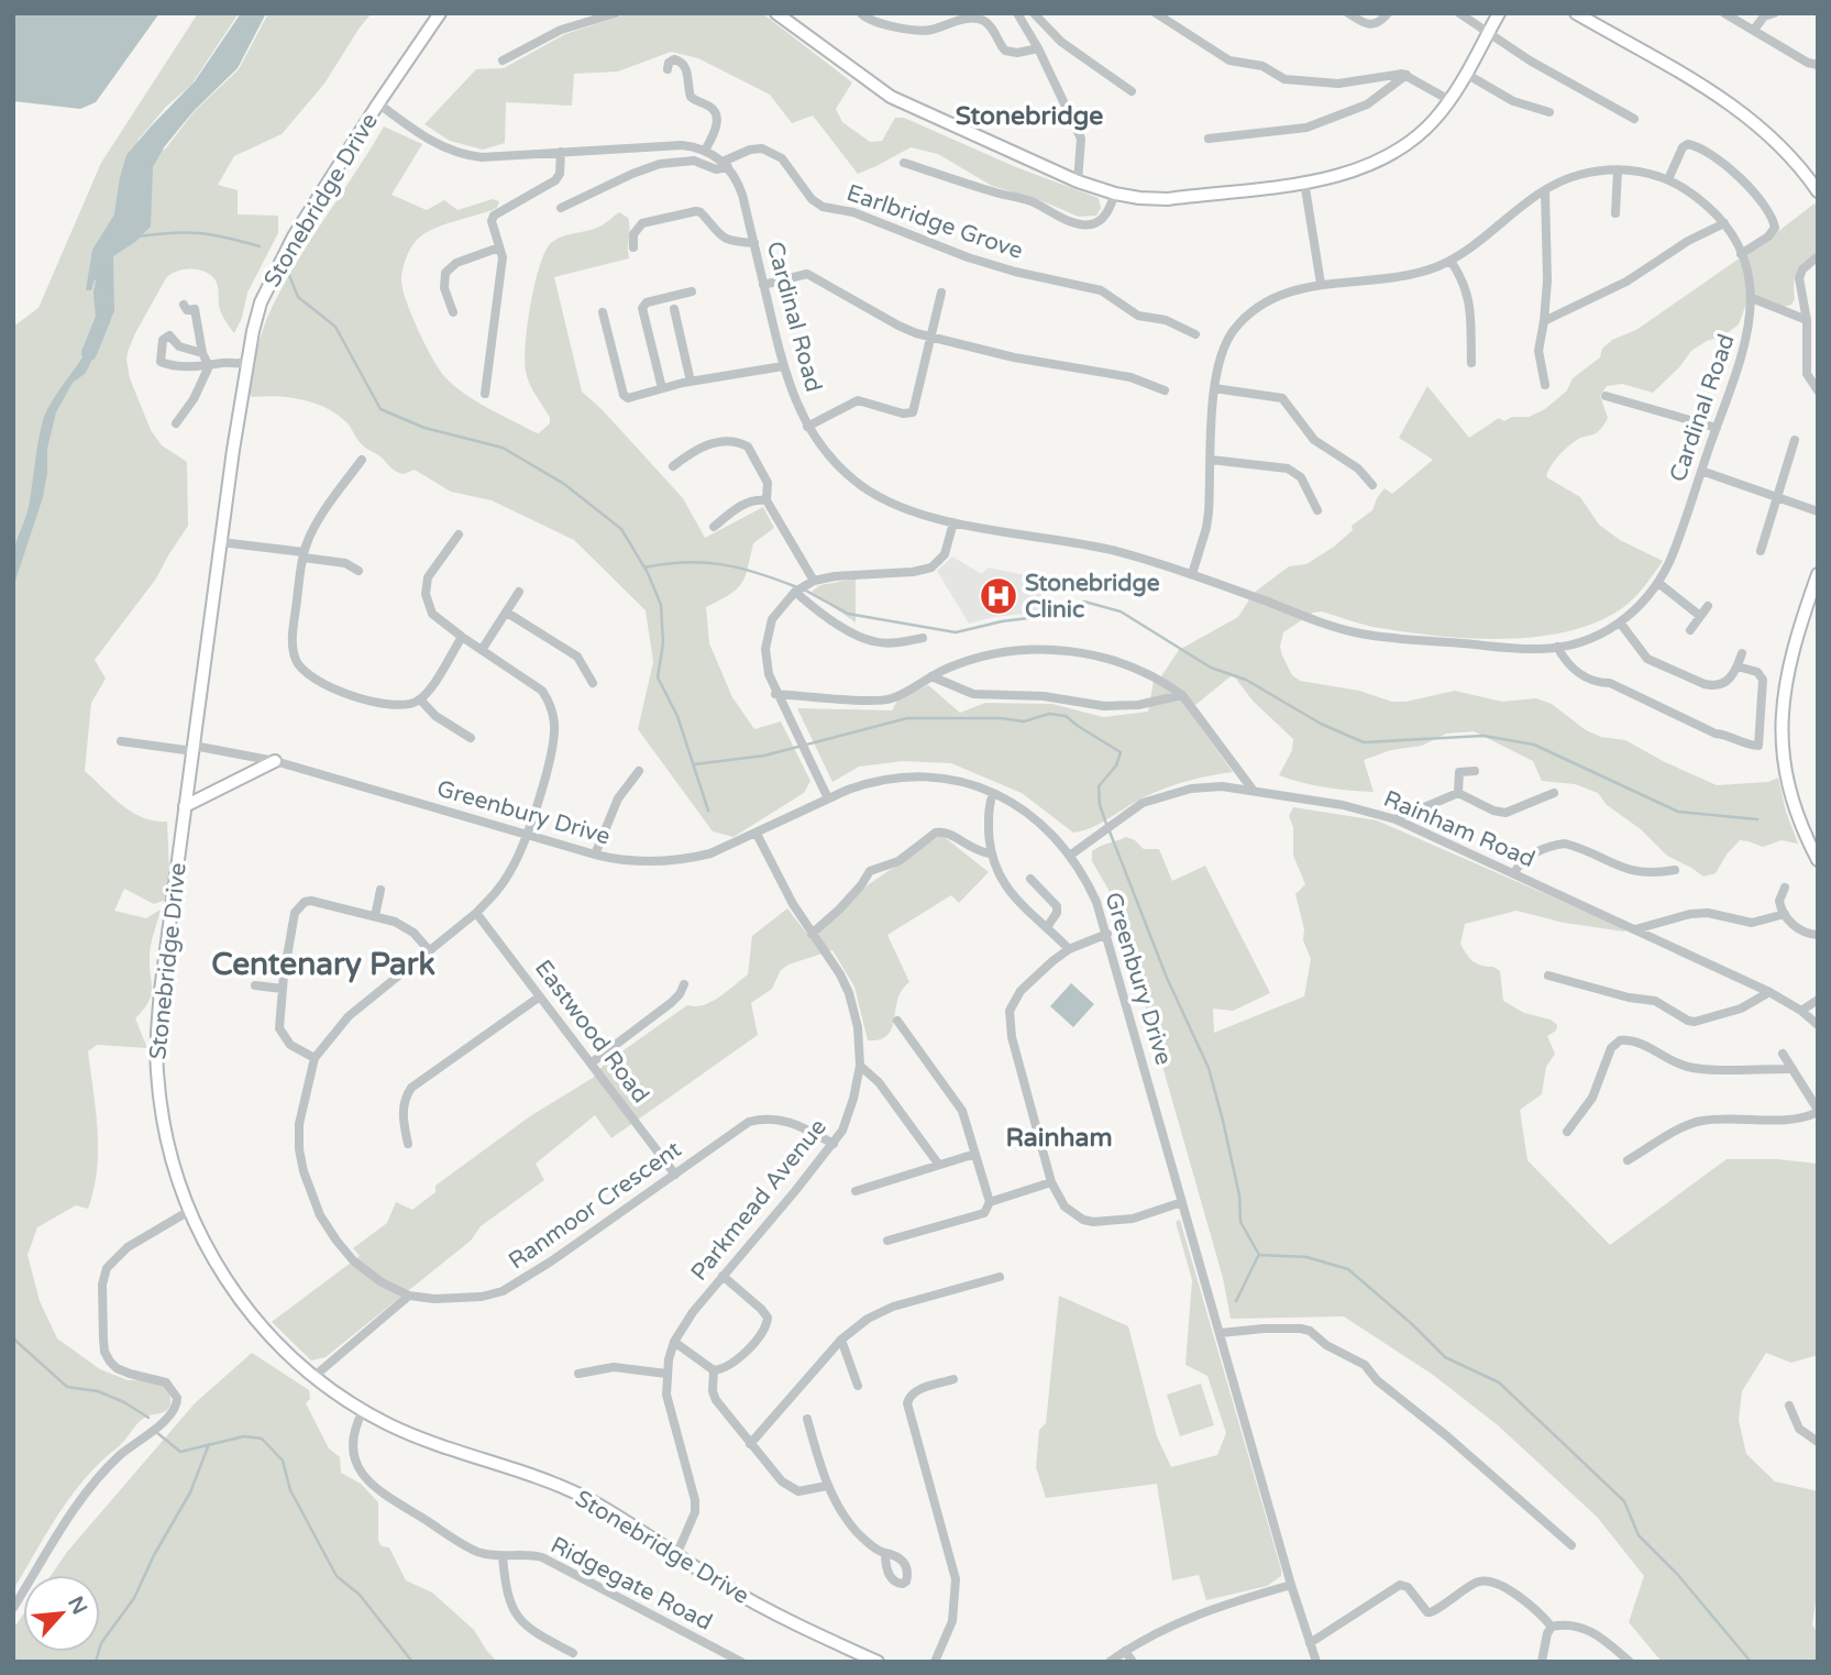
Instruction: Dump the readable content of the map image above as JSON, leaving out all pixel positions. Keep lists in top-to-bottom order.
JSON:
{
  "streets": {
    "street": [
      "Stonebridge Drive",
      "Earlbridge Grove",
      "Cardinal Road",
      "Greenbury Drive",
      "Rainham Road",
      "Eastwood Road",
      "Parkmead Avenue",
      "Ranmoor Crescent",
      "Ridgegate Road"
    ]
  },
  "crossings": [
    ["Stonebridge Drive", "Greenbury Drive"],
    ["Stonebridge Drive", "Parkmead Avenue"],
    ["Stonebridge Drive", "Ridgegate Road"],
    ["Earlbridge Grove", "Cardinal Road"],
    ["Greenbury Drive", "Rainham Road"],
    ["Greenbury Drive", "Parkmead Avenue"],
    ["Greenbury Drive", "Ranmoor Crescent"],
    ["Eastwood Road", "Ranmoor Crescent"],
    ["Parkmead Avenue", "Ranmoor Crescent"]
  ],
  "districts": ["Stonebridge", "Centenary Park", "Rainham"],
  "places": {
    "hospital": ["Stonebridge Clinic"]
  },
  "north": "top right"
}
